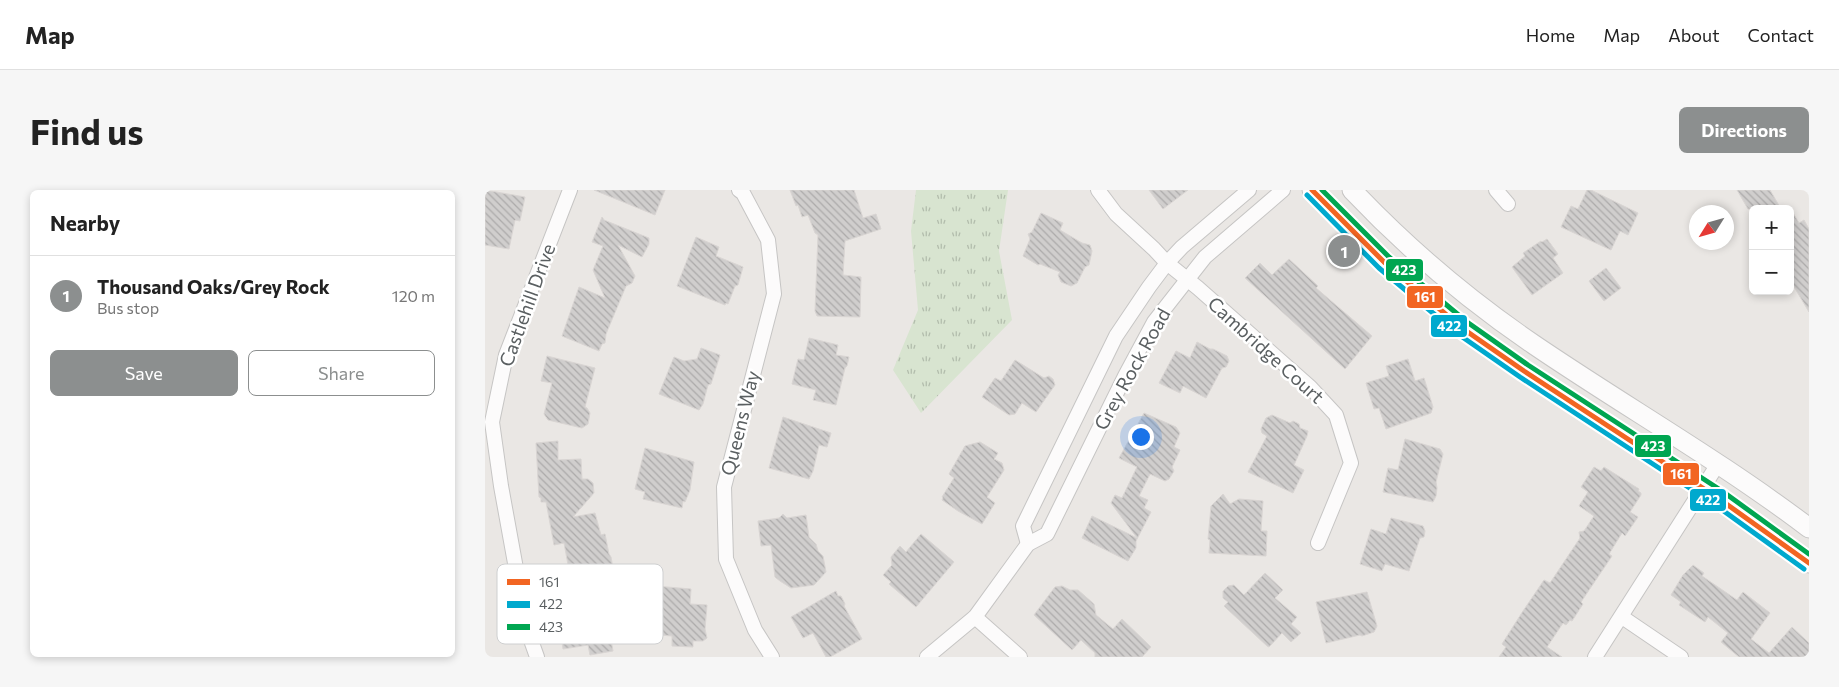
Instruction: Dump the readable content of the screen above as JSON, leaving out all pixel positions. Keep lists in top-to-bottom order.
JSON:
{
  "streets": {
    "street": [
      "Castlehill Drive",
      "Cambridge Court",
      "Grey Rock Road",
      "Queens Way"
    ]
  },
  "crossings": [
    ["Cambridge Court", "Grey Rock Road"]
  ],
  "lines": ["transit line 161", "transit line 423", "transit line 422"],
  "legend": ["161", "422", "423"],
  "north": "bottom left",
  "page": {
    "header": "Map",
    "nav": [
      "Home",
      "Map",
      "About",
      "Contact"
    ],
    "buttons": [
      "Directions",
      ["Save", "Share"]
    ],
    "title": "Find us",
    "heading": "Nearby",
    "map_buttons": ["+", "−"],
    "pins": "1",
    "list": [
      {
        "mark": "1",
        "name": "Thousand Oaks/Grey Rock",
        "note": "Bus stop",
        "value": "120 m"
      }
    ]
  }
}
